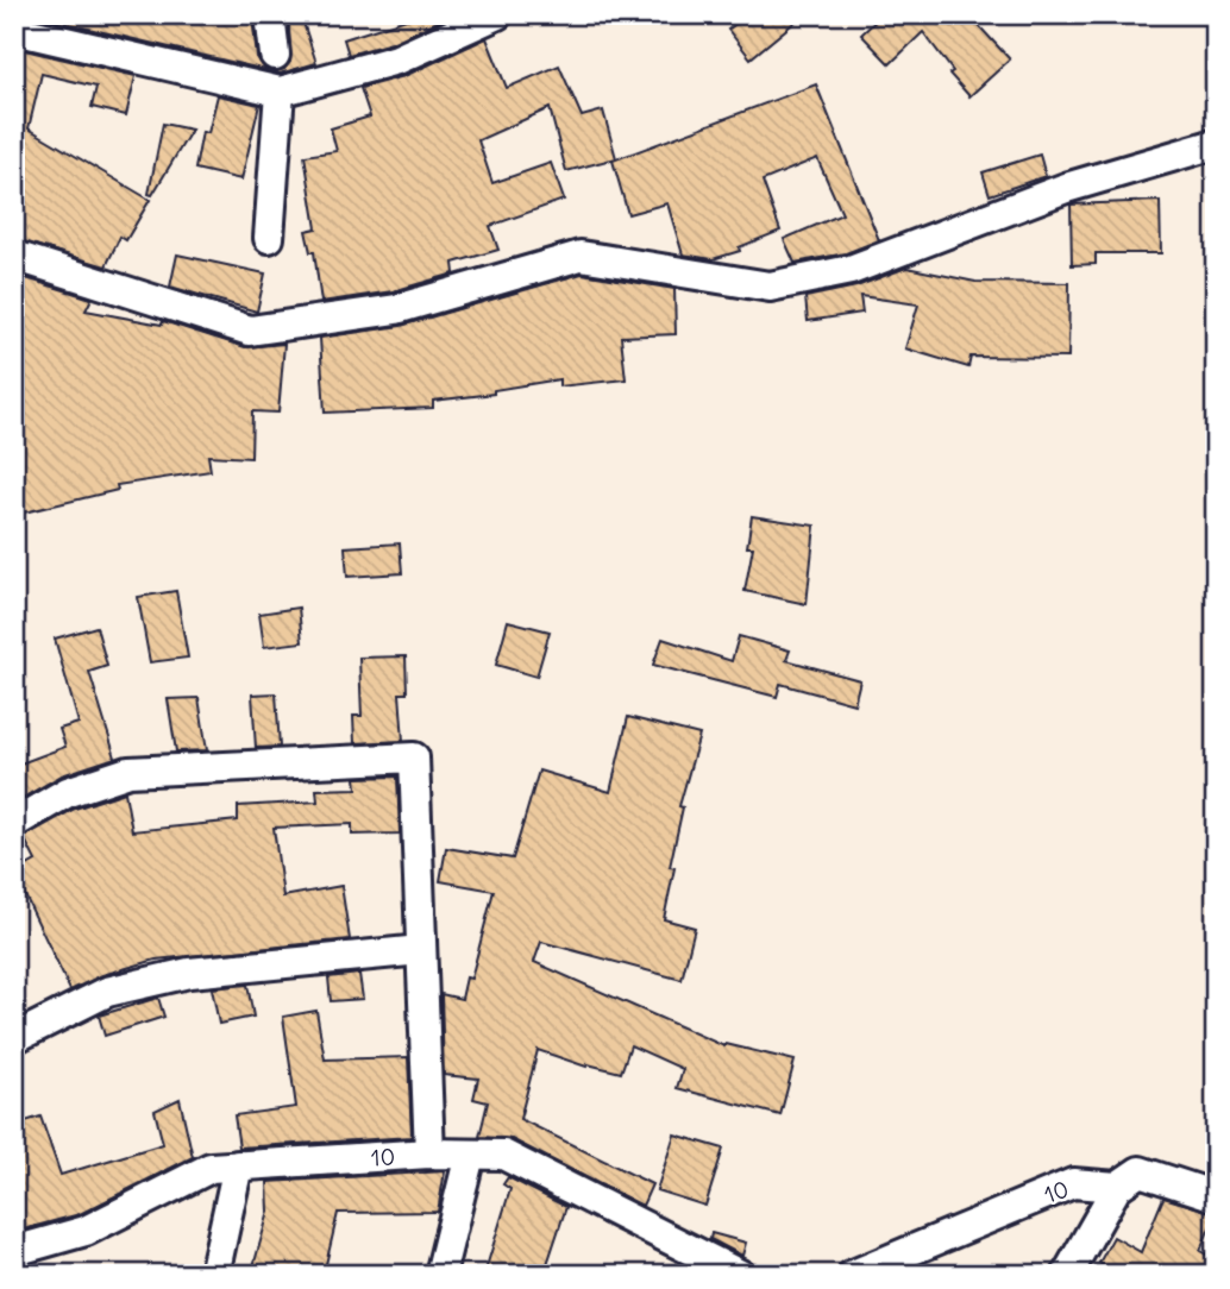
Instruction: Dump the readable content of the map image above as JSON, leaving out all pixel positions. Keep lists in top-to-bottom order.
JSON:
{
  "streets": {
    "street": ["10"]
  }
}
